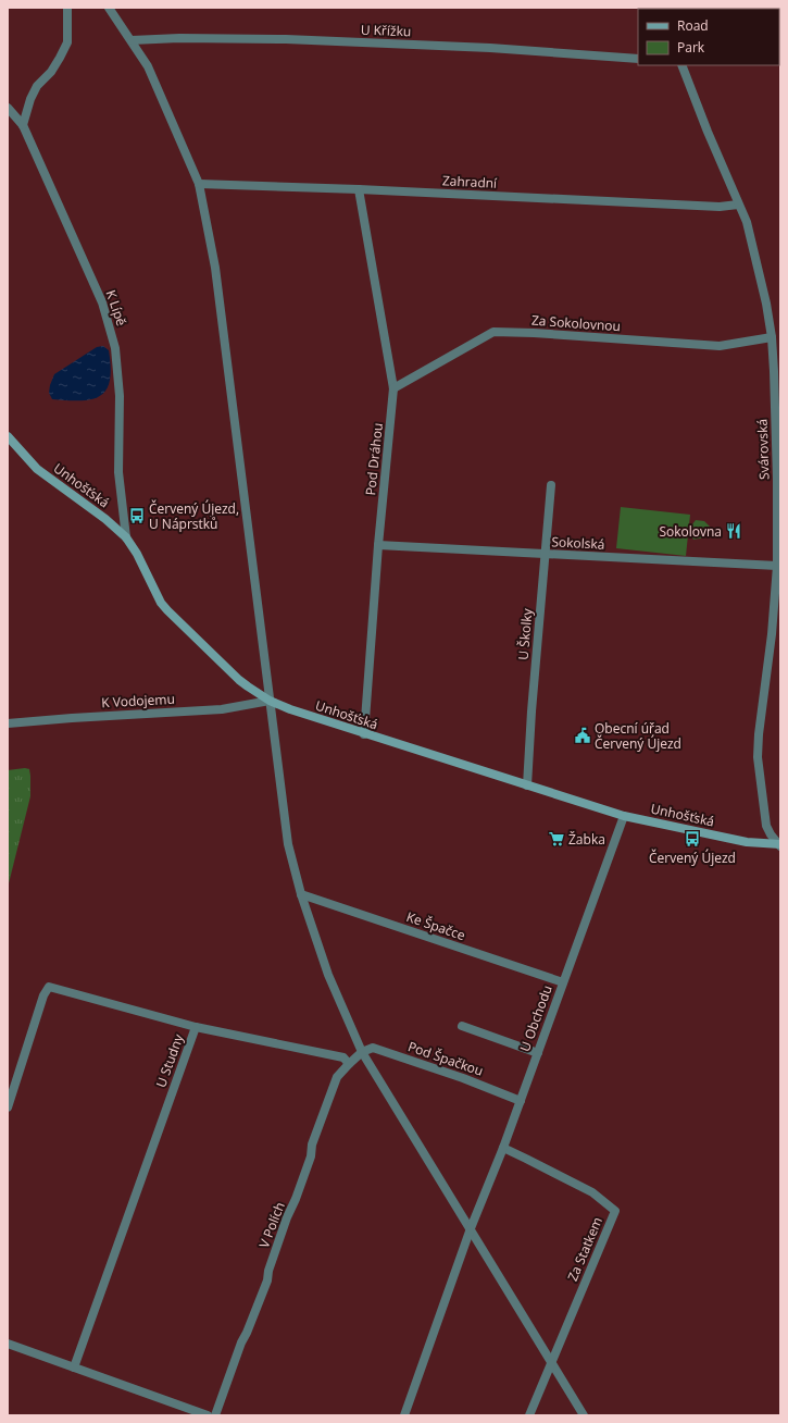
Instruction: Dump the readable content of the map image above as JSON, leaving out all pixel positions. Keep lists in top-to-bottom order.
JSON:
{
  "streets": {
    "main road": ["Unhošťská"],
    "street": [
      "U Křížku",
      "Zahradní",
      "K Lípě",
      "Za Sokolovnou",
      "Svárovská",
      "Pod Dráhou",
      "Sokolská",
      "U Školky",
      "K Vodojemu",
      "Ke Špačce",
      "U Obchodu",
      "Pod Špačkou",
      "U Studny",
      "V Polích",
      "Za Statkem"
    ]
  },
  "crossings": [
    ["Zahradní", "Svárovská"],
    ["Zahradní", "Pod Dráhou"],
    ["K Lípě", "Unhošťská"],
    ["Za Sokolovnou", "Svárovská"],
    ["Za Sokolovnou", "Pod Dráhou"],
    ["Svárovská", "Unhošťská"],
    ["Svárovská", "Sokolská"],
    ["Pod Dráhou", "Unhošťská"],
    ["Pod Dráhou", "Sokolská"],
    ["Unhošťská", "U Školky"],
    ["Unhošťská", "K Vodojemu"],
    ["Unhošťská", "U Obchodu"],
    ["Sokolská", "U Školky"],
    ["Ke Špačce", "U Obchodu"],
    ["U Obchodu", "Pod Špačkou"],
    ["U Obchodu", "Za Statkem"],
    ["Pod Špačkou", "V Polích"]
  ],
  "places": {
    "bus stop": ["Červený Újezd, U Náprstků", "Červený Újezd"],
    "restaurant": ["Sokolovna"],
    "public building": ["Obecní úřad Červený Újezd"],
    "supermarket": ["Žabka"]
  },
  "legend": ["Road", "Park"]
}
